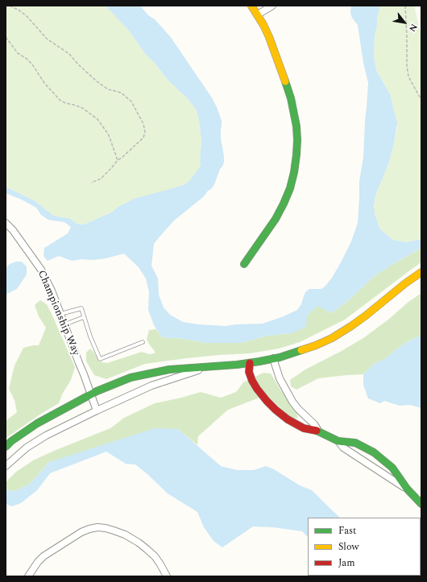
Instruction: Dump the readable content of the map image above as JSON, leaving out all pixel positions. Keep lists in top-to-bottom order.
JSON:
{
  "streets": {
    "street": ["Championship Way"]
  },
  "legend": ["Fast", "Slow", "Jam"],
  "north": "bottom right"
}
